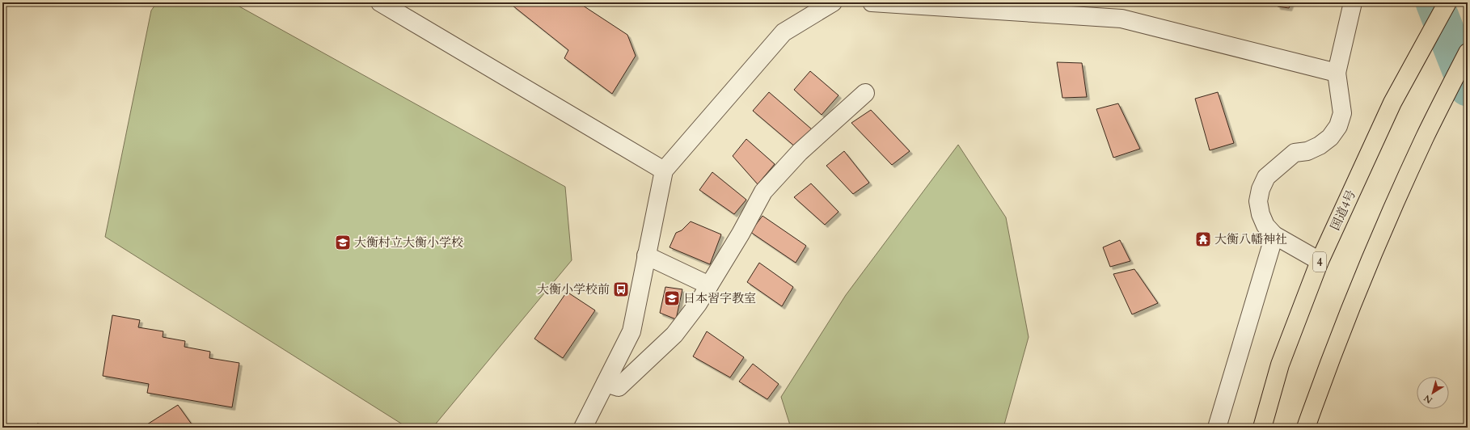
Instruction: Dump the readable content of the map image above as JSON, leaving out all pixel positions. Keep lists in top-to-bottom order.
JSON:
{
  "streets": {
    "highway": ["国道4号", "4"]
  },
  "places": {
    "temple": ["大衡八幡神社"],
    "school or university": ["大衡村立大衡小学校", "日本習字教室"],
    "bus stop": ["大衡小学校前"]
  },
  "north": "bottom left"
}
